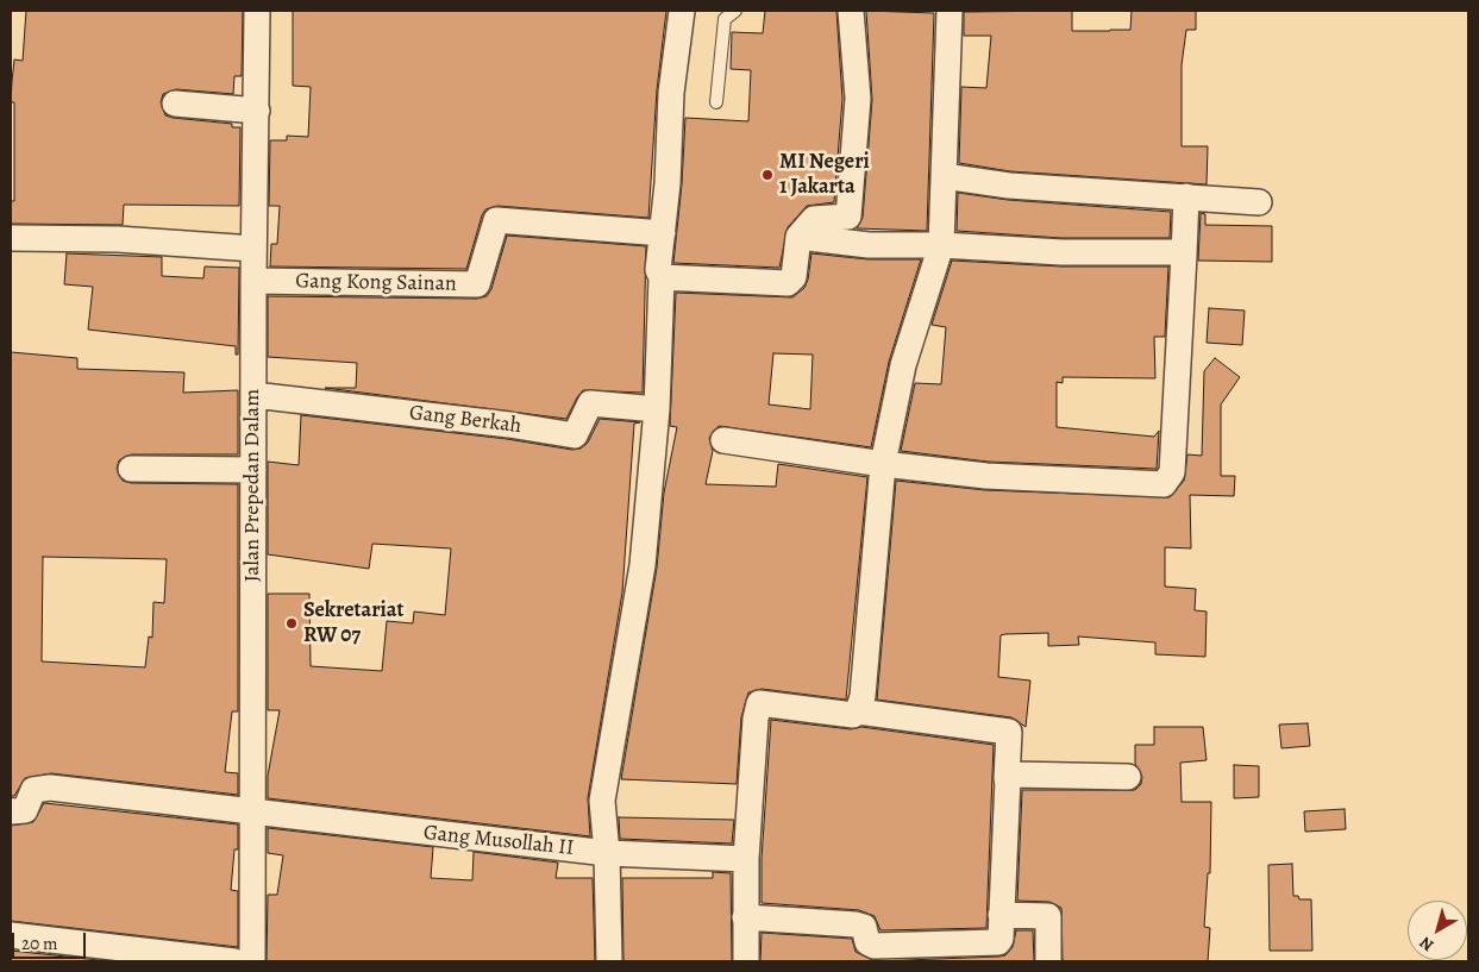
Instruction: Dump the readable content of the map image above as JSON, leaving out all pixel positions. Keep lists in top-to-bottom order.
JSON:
{
  "streets": {
    "street": [
      "Gang Kong Sainan",
      "Gang Berkah",
      "Jalan Prepedan Dalam",
      "Gang Musollah II"
    ]
  },
  "crossings": [
    ["Gang Kong Sainan", "Jalan Prepedan Dalam"],
    ["Gang Berkah", "Jalan Prepedan Dalam"],
    ["Jalan Prepedan Dalam", "Gang Musollah II"]
  ],
  "places": ["MI Negeri 1 Jakarta", "Sekretariat RW 07"],
  "scale_bar": "20 m",
  "north": "bottom left"
}
